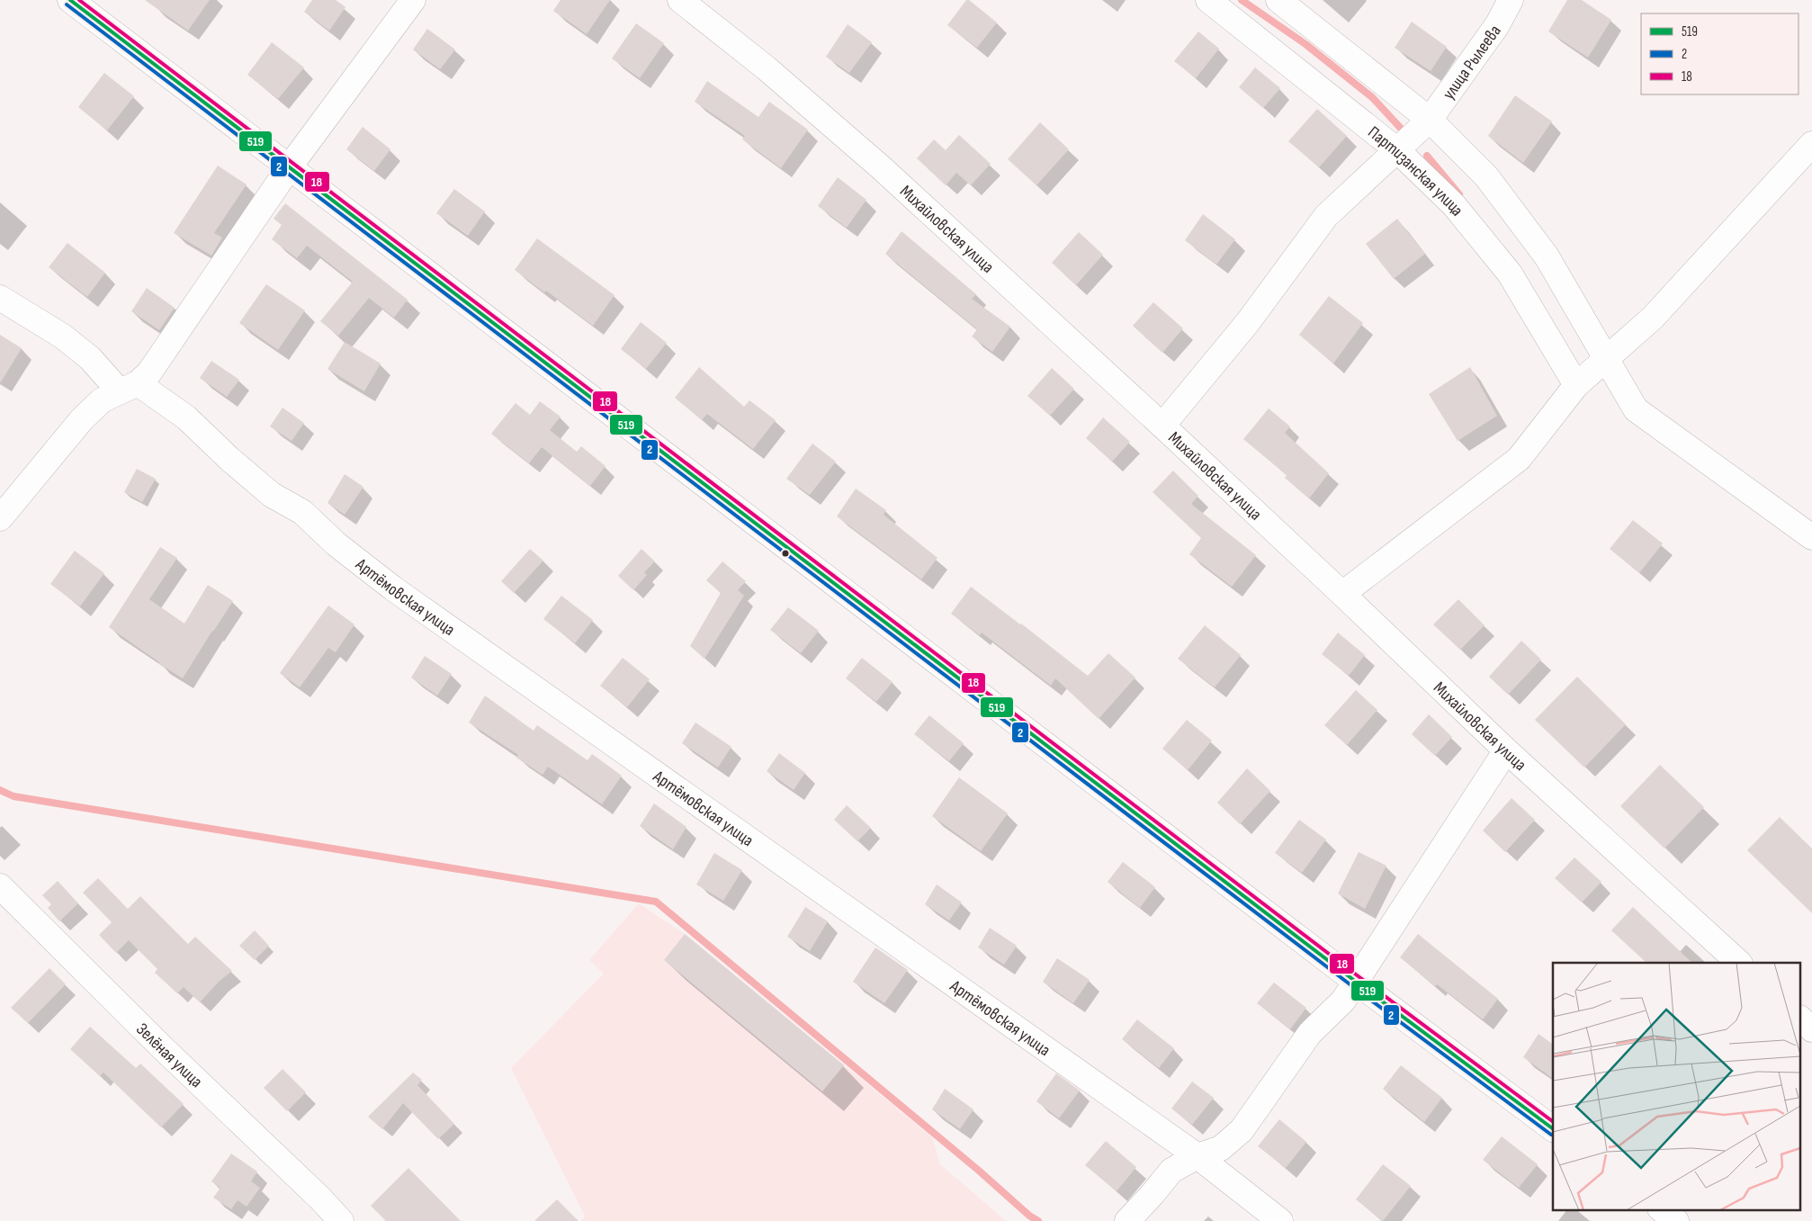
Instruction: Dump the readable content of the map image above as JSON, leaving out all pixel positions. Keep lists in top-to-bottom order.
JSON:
{
  "streets": {
    "street": [
      "улица Рылеева",
      "Партизанская улица",
      "Михайловская улица",
      "Артёмовская улица",
      "Зелёная улица"
    ]
  },
  "crossings": [
    ["улица Рылеева", "Партизанская улица"],
    ["улица Рылеева", "Михайловская улица"]
  ],
  "lines": ["transit line 519", "transit line 18", "transit line 2"],
  "legend": ["519", "2", "18"]
}
